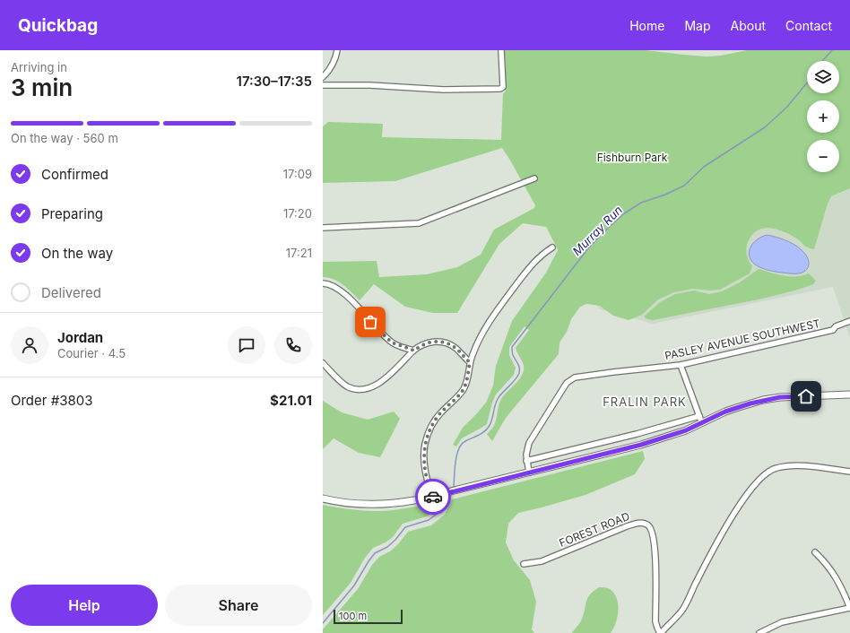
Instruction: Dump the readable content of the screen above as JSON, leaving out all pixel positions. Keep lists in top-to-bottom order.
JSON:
{
  "streets": {
    "street": ["PASLEY AVENUE SOUTHWEST", "FOREST ROAD"]
  },
  "districts": ["FRALIN PARK"],
  "water": ["Murray Run"],
  "parks": ["Fishburn Park"],
  "scale_bar": "100 m",
  "page": {
    "header": "Quickbag",
    "nav": [
      "Home",
      "Map",
      "About",
      "Contact"
    ],
    "heading": ["3 min", "Arriving in", "17:30–17:35"],
    "panel": [
      "Jordan",
      "Courier · 4.5",
      "Order #3803",
      "$21.01"
    ],
    "map_buttons": ["+", "−"],
    "bar": "On the way · 560 m",
    "list": [
      ["Confirmed", "17:09"],
      ["Preparing", "17:20"],
      ["On the way", "17:21"],
      "Delivered"
    ],
    "buttons": ["Help", "Share"],
    "scale": "100 m"
  }
}
